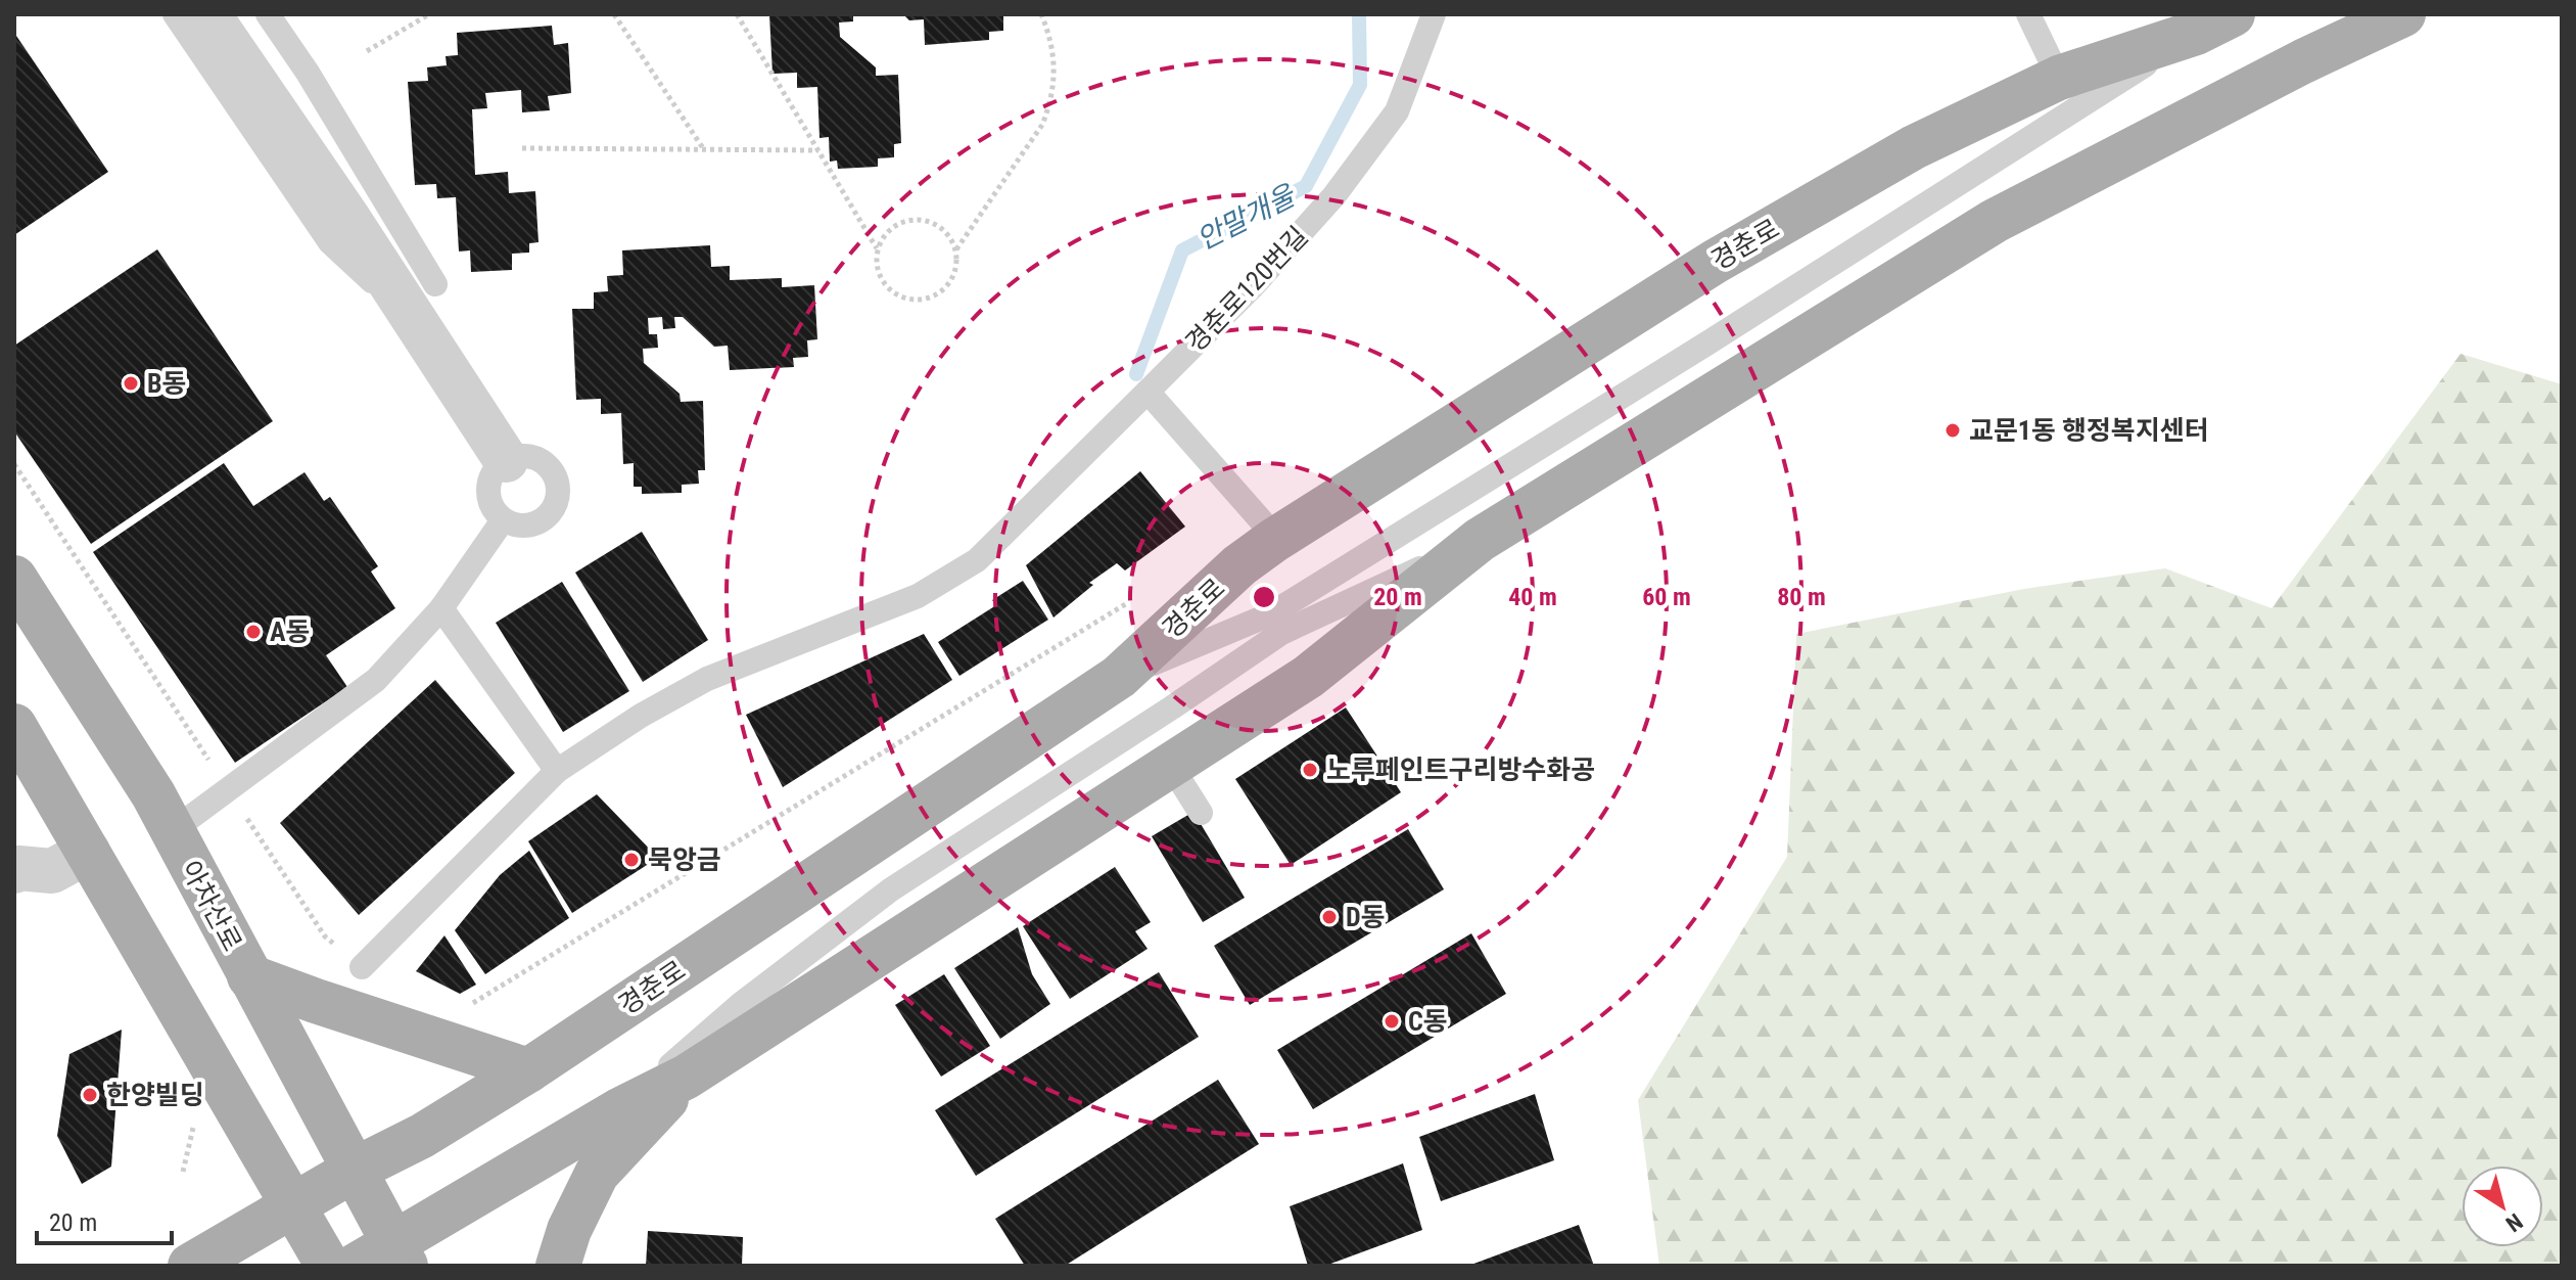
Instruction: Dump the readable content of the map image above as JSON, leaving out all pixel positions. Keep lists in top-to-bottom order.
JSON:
{
  "streets": {
    "main road": ["경춘로", "아차산로"],
    "lane": ["경춘로120번길"]
  },
  "crossings": [
    ["경춘로", "아차산로"]
  ],
  "water": ["안말개울"],
  "places": [
    "B동",
    "교문1동 행정복지센터",
    "A동",
    "노루페인트구리방수화공",
    "묵앙금",
    "D동",
    "C동",
    "한양빌딩"
  ],
  "scale_bar": "20 m",
  "north": "bottom right",
  "rings": [
    "20 m",
    "40 m",
    "60 m",
    "80 m"
  ]
}
